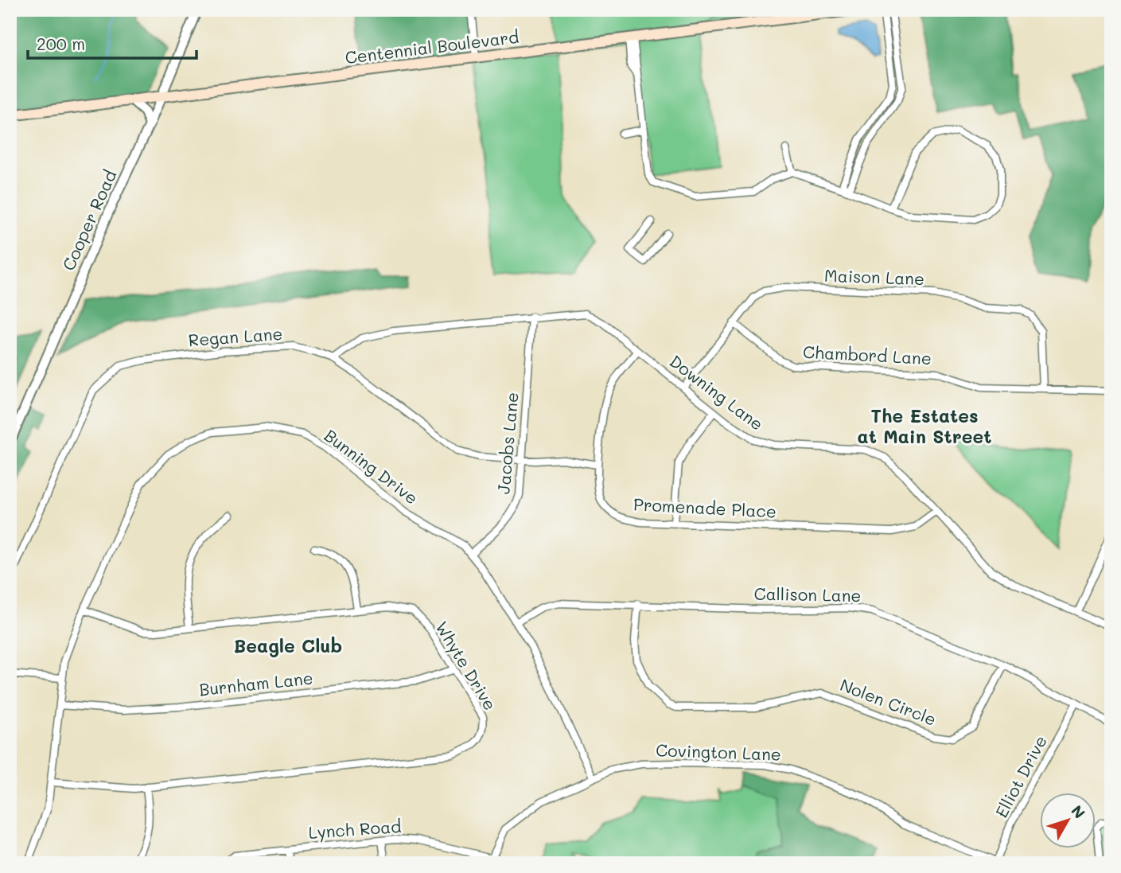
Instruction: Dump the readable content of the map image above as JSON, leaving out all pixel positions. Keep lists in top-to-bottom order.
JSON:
{
  "streets": {
    "main road": ["Centennial Boulevard"],
    "street": [
      "Cooper Road",
      "Maison Lane",
      "Regan Lane",
      "Chambord Lane",
      "Downing Lane",
      "Jacobs Lane",
      "Bunning Drive",
      "Promenade Place",
      "Callison Lane",
      "Whyte Drive",
      "Burnham Lane",
      "Nolen Circle",
      "Covington Lane",
      "Elliot Drive",
      "Lynch Road"
    ]
  },
  "crossings": [
    ["Centennial Boulevard", "Cooper Road"],
    ["Maison Lane", "Chambord Lane"],
    ["Maison Lane", "Downing Lane"],
    ["Regan Lane", "Downing Lane"],
    ["Regan Lane", "Jacobs Lane"],
    ["Regan Lane", "Promenade Place"],
    ["Downing Lane", "Jacobs Lane"],
    ["Downing Lane", "Promenade Place"],
    ["Jacobs Lane", "Bunning Drive"],
    ["Bunning Drive", "Callison Lane"],
    ["Bunning Drive", "Whyte Drive"],
    ["Bunning Drive", "Burnham Lane"],
    ["Bunning Drive", "Covington Lane"],
    ["Callison Lane", "Nolen Circle"],
    ["Callison Lane", "Elliot Drive"],
    ["Whyte Drive", "Burnham Lane"],
    ["Covington Lane", "Elliot Drive"],
    ["Covington Lane", "Lynch Road"]
  ],
  "districts": ["The Estates at Main Street", "Beagle Club"],
  "scale_bar": "200 m",
  "north": "top right"
}
